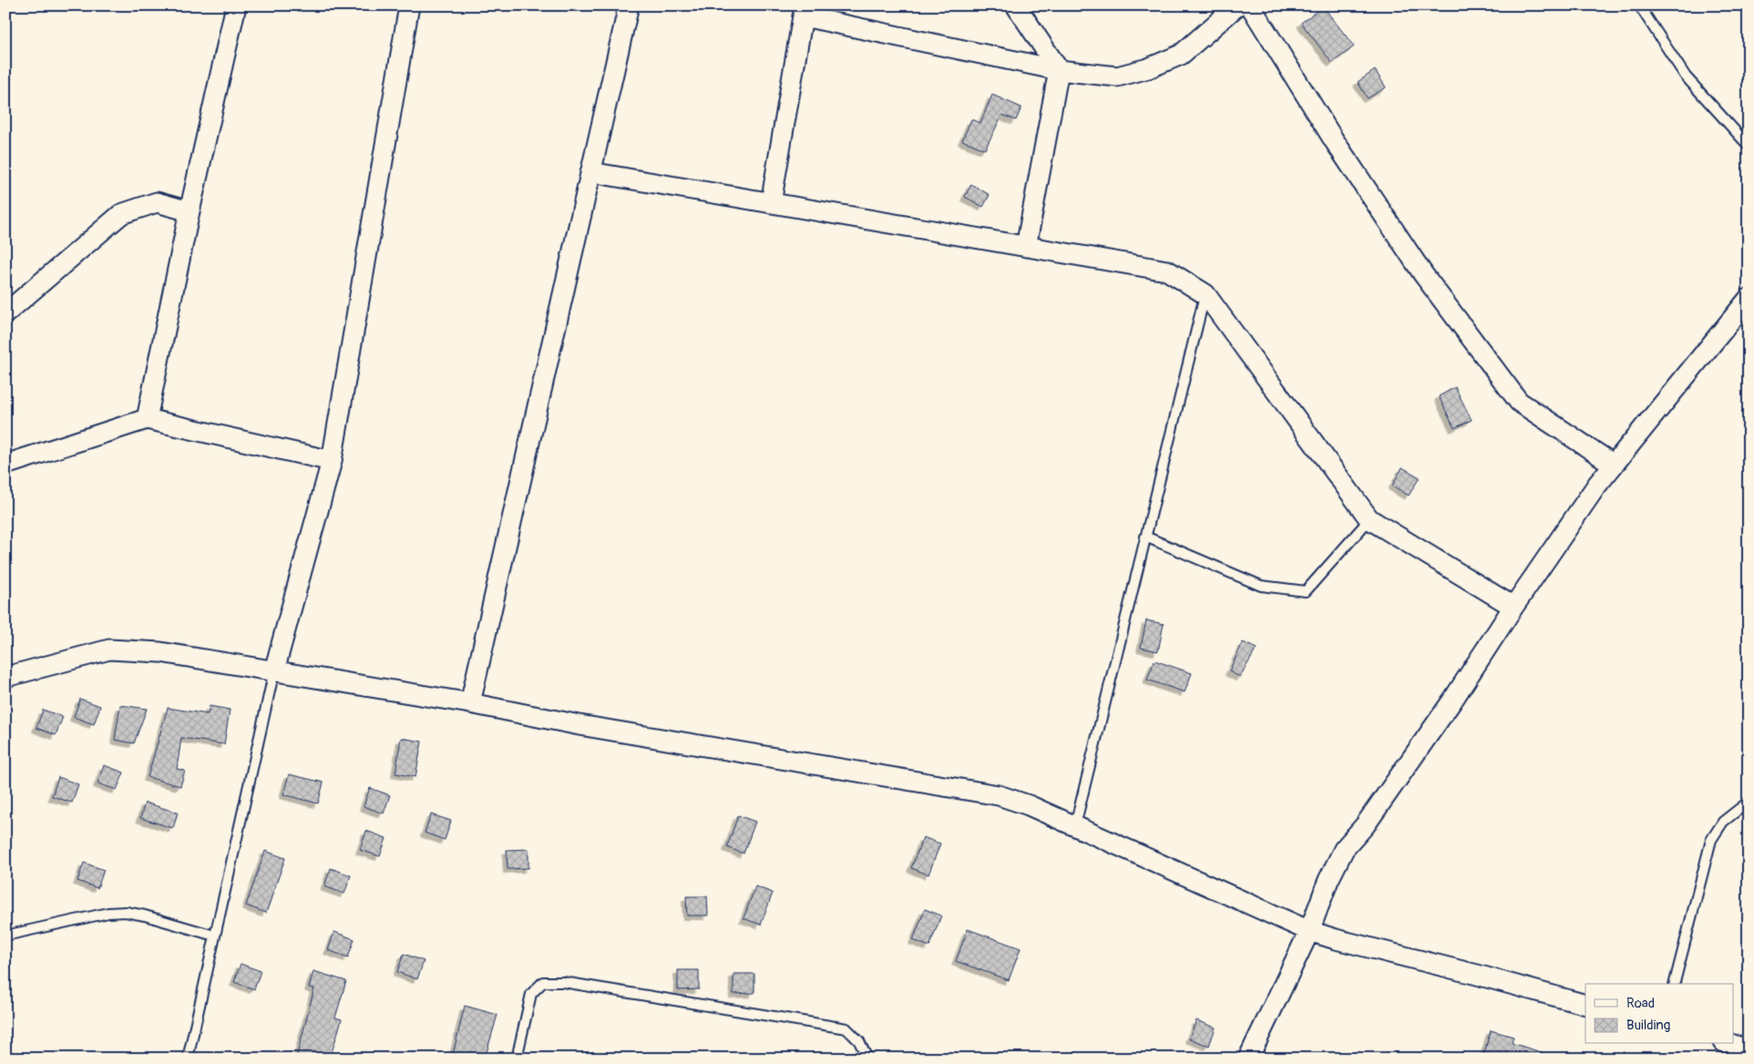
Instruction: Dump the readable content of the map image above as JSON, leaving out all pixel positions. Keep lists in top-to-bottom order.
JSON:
{
  "legend": ["Road", "Building"]
}
